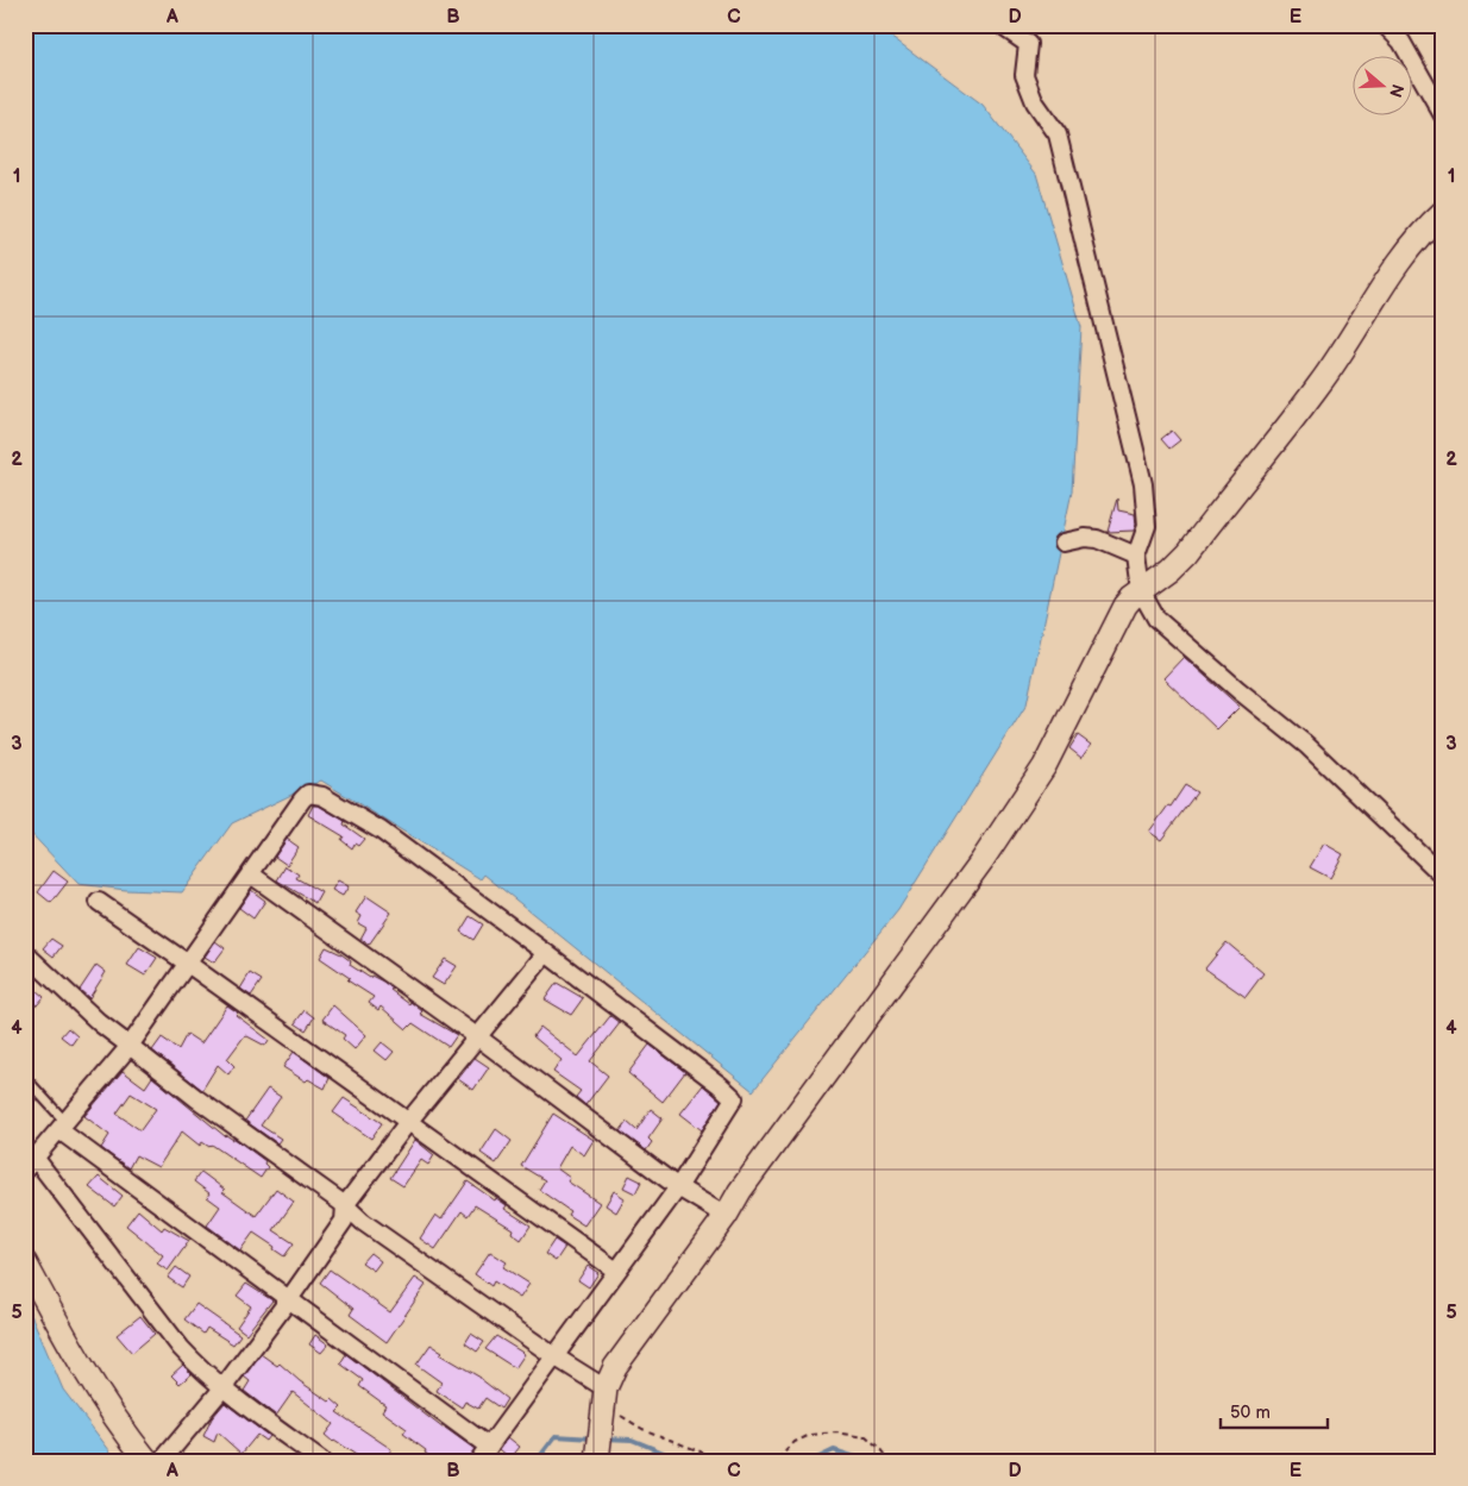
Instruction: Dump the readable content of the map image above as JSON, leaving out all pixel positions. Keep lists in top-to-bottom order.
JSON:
{
  "scale_bar": "50 m",
  "north": "right",
  "grid": {
    "columns": [
      "A",
      "B",
      "C",
      "D",
      "E"
    ],
    "rows": [
      "1",
      "2",
      "3",
      "4",
      "5"
    ]
  }
}
